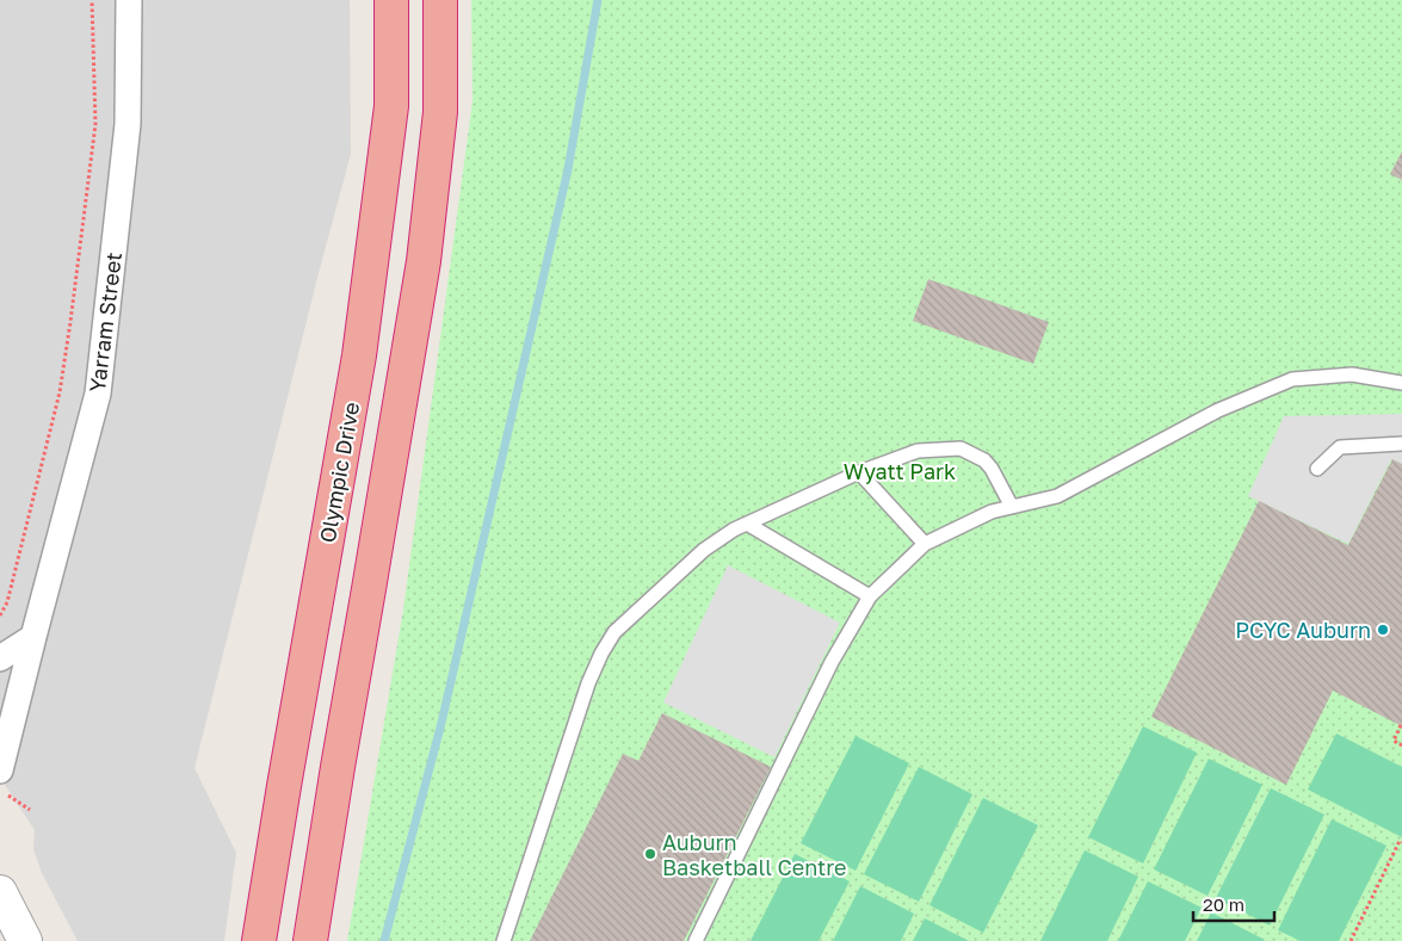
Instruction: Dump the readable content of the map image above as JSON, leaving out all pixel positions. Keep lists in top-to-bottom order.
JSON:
{
  "streets": {
    "highway": ["Olympic Drive"],
    "street": ["Yarram Street"]
  },
  "parks": ["Wyatt Park"],
  "places": ["PCYC Auburn", "Auburn Basketball Centre"],
  "scale_bar": "20 m"
}
